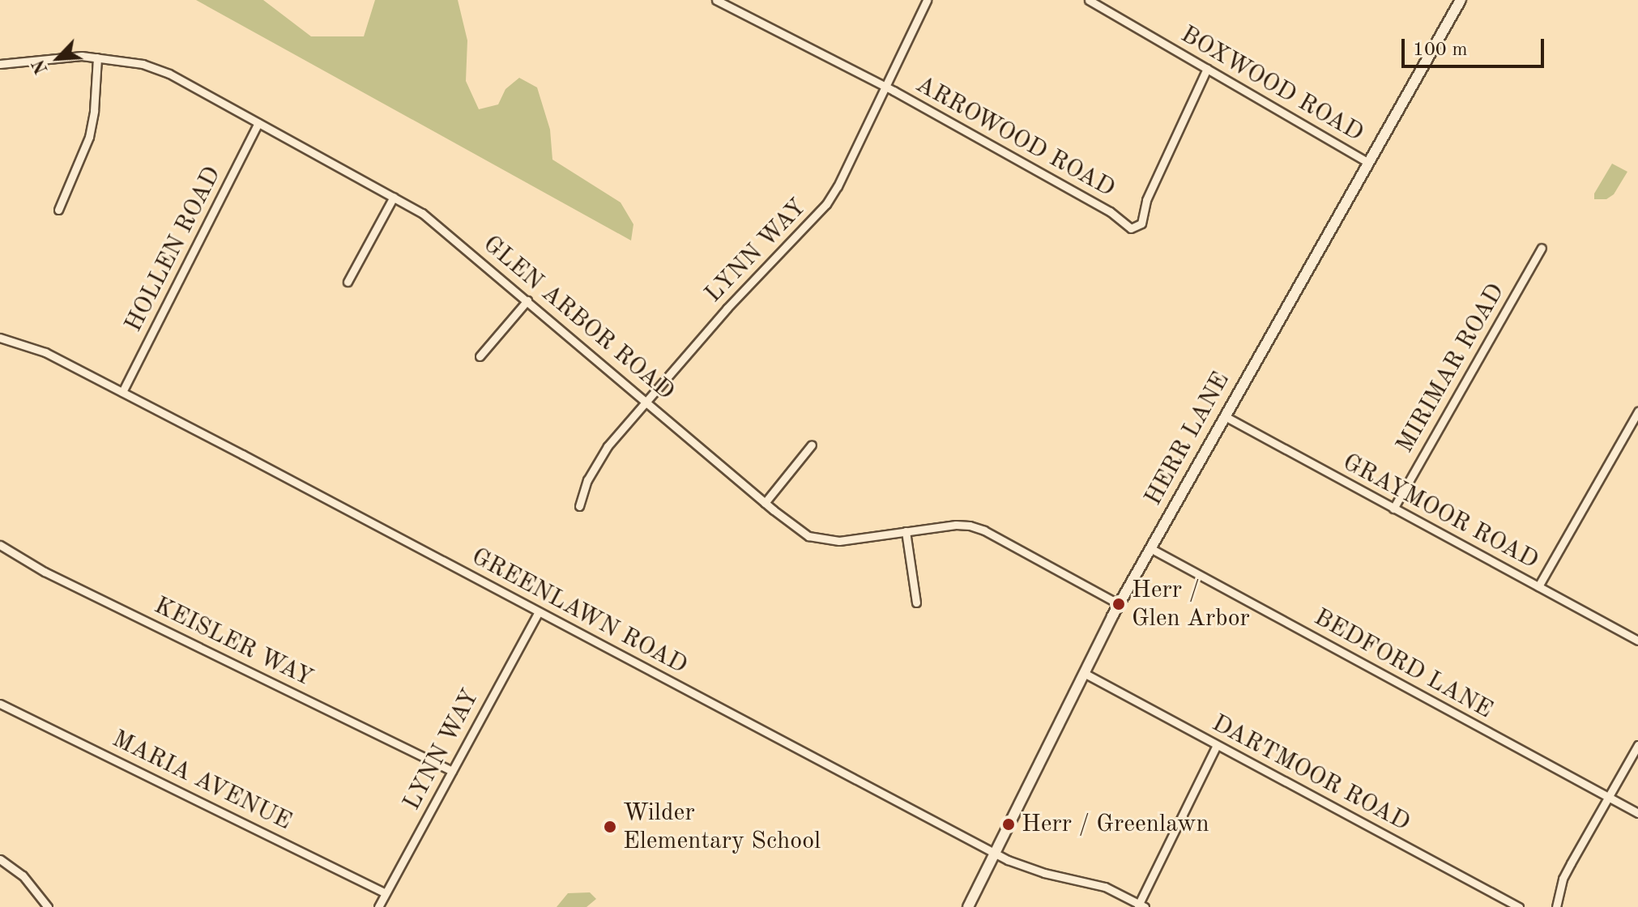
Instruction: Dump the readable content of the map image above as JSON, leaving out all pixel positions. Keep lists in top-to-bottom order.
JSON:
{
  "streets": {
    "main road": ["HERR LANE"],
    "street": [
      "BOXWOOD ROAD",
      "ARROWOOD ROAD",
      "HOLLEN ROAD",
      "LYNN WAY",
      "GLEN ARBOR ROAD",
      "MIRIMAR ROAD",
      "GRAYMOOR ROAD",
      "GREENLAWN ROAD",
      "KEISLER WAY",
      "BEDFORD LANE",
      "DARTMOOR ROAD",
      "MARIA AVENUE"
    ]
  },
  "crossings": [
    ["BOXWOOD ROAD", "ARROWOOD ROAD"],
    ["BOXWOOD ROAD", "HERR LANE"],
    ["ARROWOOD ROAD", "LYNN WAY"],
    ["HOLLEN ROAD", "GLEN ARBOR ROAD"],
    ["HOLLEN ROAD", "GREENLAWN ROAD"],
    ["LYNN WAY", "GLEN ARBOR ROAD"],
    ["LYNN WAY", "GREENLAWN ROAD"],
    ["LYNN WAY", "KEISLER WAY"],
    ["LYNN WAY", "MARIA AVENUE"],
    ["GLEN ARBOR ROAD", "HERR LANE"],
    ["MIRIMAR ROAD", "GRAYMOOR ROAD"],
    ["HERR LANE", "GRAYMOOR ROAD"],
    ["HERR LANE", "GREENLAWN ROAD"],
    ["HERR LANE", "BEDFORD LANE"],
    ["HERR LANE", "DARTMOOR ROAD"]
  ],
  "places": ["Herr / Glen Arbor", "Herr / Greenlawn", "Wilder Elementary School"],
  "scale_bar": "100 m",
  "north": "bottom left"
}
